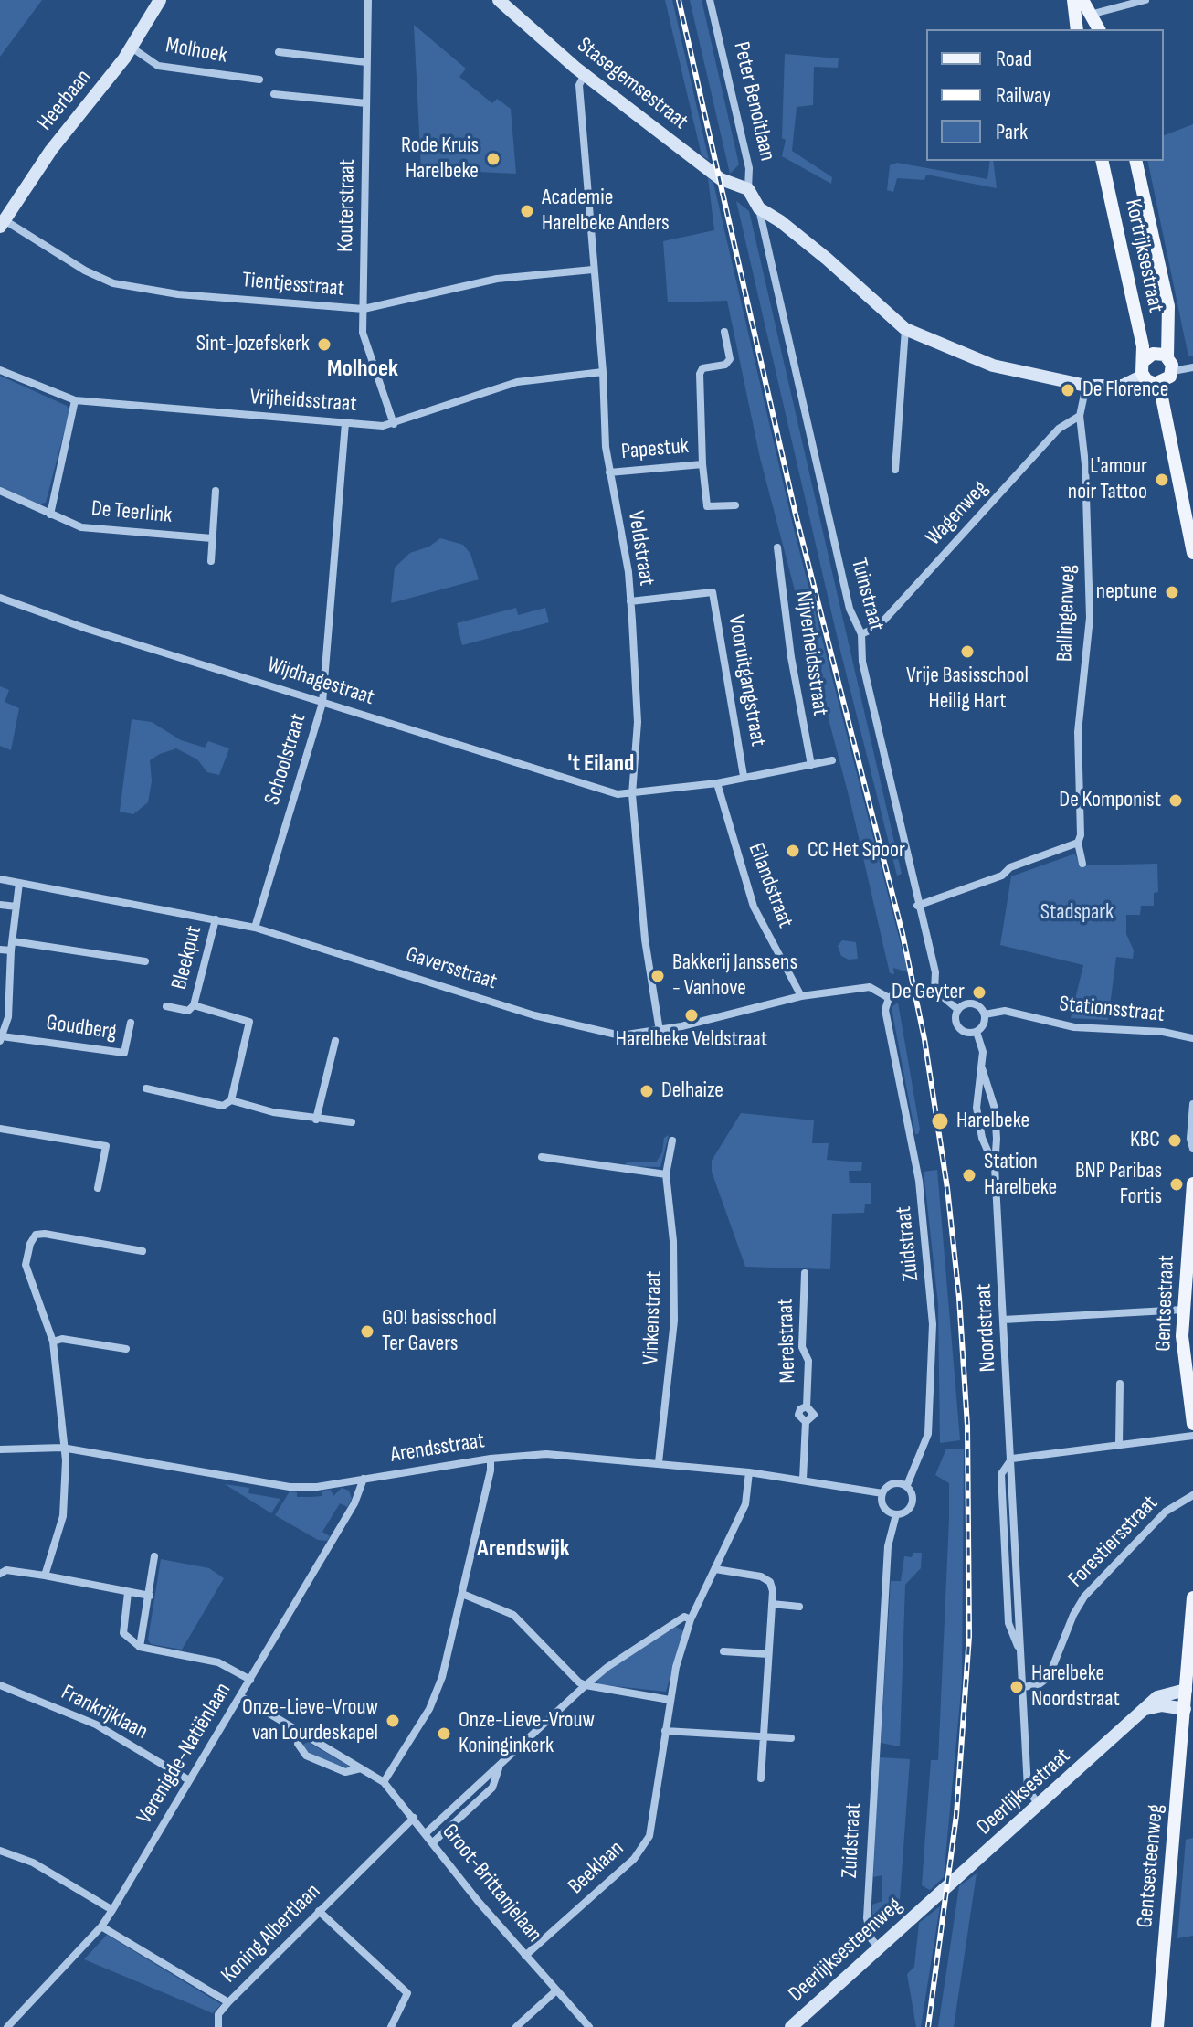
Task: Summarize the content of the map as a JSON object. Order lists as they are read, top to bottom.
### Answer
{
  "streets": {
    "main road": ["Kortrijksestraat", "Gentsestraat", "Gentsesteenweg"],
    "street": [
      "Molhoek",
      "Stasegemsestraat",
      "Heerbaan",
      "Peter Benoitlaan",
      "Kouterstraat",
      "Tientjesstraat",
      "Vrijheidsstraat",
      "Papestuk",
      "De Teerlink",
      "Wagenweg",
      "Veldstraat",
      "Tuinstraat",
      "Ballingenweg",
      "Nijverheidsstraat",
      "Vooruitgangstraat",
      "Wijdhagestraat",
      "Schoolstraat",
      "Eilandstraat",
      "Bleekput",
      "Gaversstraat",
      "Stationsstraat",
      "Goudberg",
      "Zuidstraat",
      "Vinkenstraat",
      "Noordstraat",
      "Merelstraat",
      "Arendsstraat",
      "Forestiersstraat",
      "Frankrijklaan",
      "Verenigde-Natiënlaan",
      "Deerlijksestraat",
      "Beeklaan",
      "Groot-Brittanjelaan",
      "Koning Albertlaan",
      "Deerlijksesteenweg"
    ]
  },
  "crossings": [
    ["Molhoek", "Heerbaan"],
    ["Stasegemsestraat", "Peter Benoitlaan"],
    ["Stasegemsestraat", "Veldstraat"],
    ["Heerbaan", "Tientjesstraat"],
    ["Peter Benoitlaan", "Tuinstraat"],
    ["Kouterstraat", "Tientjesstraat"],
    ["Kouterstraat", "Vrijheidsstraat"],
    ["Tientjesstraat", "Veldstraat"],
    ["Vrijheidsstraat", "Veldstraat"],
    ["Vrijheidsstraat", "Schoolstraat"],
    ["Papestuk", "Veldstraat"],
    ["Wagenweg", "Tuinstraat"],
    ["Wagenweg", "Ballingenweg"],
    ["Veldstraat", "Vooruitgangstraat"],
    ["Veldstraat", "Wijdhagestraat"],
    ["Veldstraat", "Gaversstraat"],
    ["Wijdhagestraat", "Schoolstraat"],
    ["Schoolstraat", "Gaversstraat"],
    ["Eilandstraat", "Gaversstraat"],
    ["Bleekput", "Gaversstraat"],
    ["Gaversstraat", "Goudberg"],
    ["Gaversstraat", "Zuidstraat"],
    ["Zuidstraat", "Arendsstraat"],
    ["Zuidstraat", "Deerlijksesteenweg"],
    ["Vinkenstraat", "Arendsstraat"],
    ["Noordstraat", "Forestiersstraat"],
    ["Noordstraat", "Deerlijksestraat"],
    ["Merelstraat", "Arendsstraat"],
    ["Arendsstraat", "Verenigde-Natiënlaan"],
    ["Arendsstraat", "Beeklaan"],
    ["Frankrijklaan", "Verenigde-Natiënlaan"],
    ["Verenigde-Natiënlaan", "Groot-Brittanjelaan"],
    ["Verenigde-Natiënlaan", "Koning Albertlaan"],
    ["Deerlijksestraat", "Deerlijksesteenweg"],
    ["Beeklaan", "Groot-Brittanjelaan"],
    ["Groot-Brittanjelaan", "Koning Albertlaan"]
  ],
  "districts": ["Molhoek", "'t Eiland", "Arendswijk"],
  "parks": ["Stadspark"],
  "places": [
    "Rode Kruis Harelbeke",
    "Academie Harelbeke Anders",
    "Sint-Jozefskerk",
    "De Florence",
    "L'amour noir Tattoo",
    "neptune",
    "Vrije Basisschool Heilig Hart",
    "De Komponist",
    "CC Het Spoor",
    "Bakkerij Janssens - Vanhove",
    "De Geyter",
    "Harelbeke Veldstraat",
    "Delhaize",
    "Harelbeke",
    "KBC",
    "Station Harelbeke",
    "BNP Paribas Fortis",
    "GO! basisschool Ter Gavers",
    "Harelbeke Noordstraat",
    "Onze-Lieve-Vrouw van Lourdeskapel",
    "Onze-Lieve-Vrouw Koninginkerk"
  ],
  "legend": ["Road", "Railway", "Park"]
}
